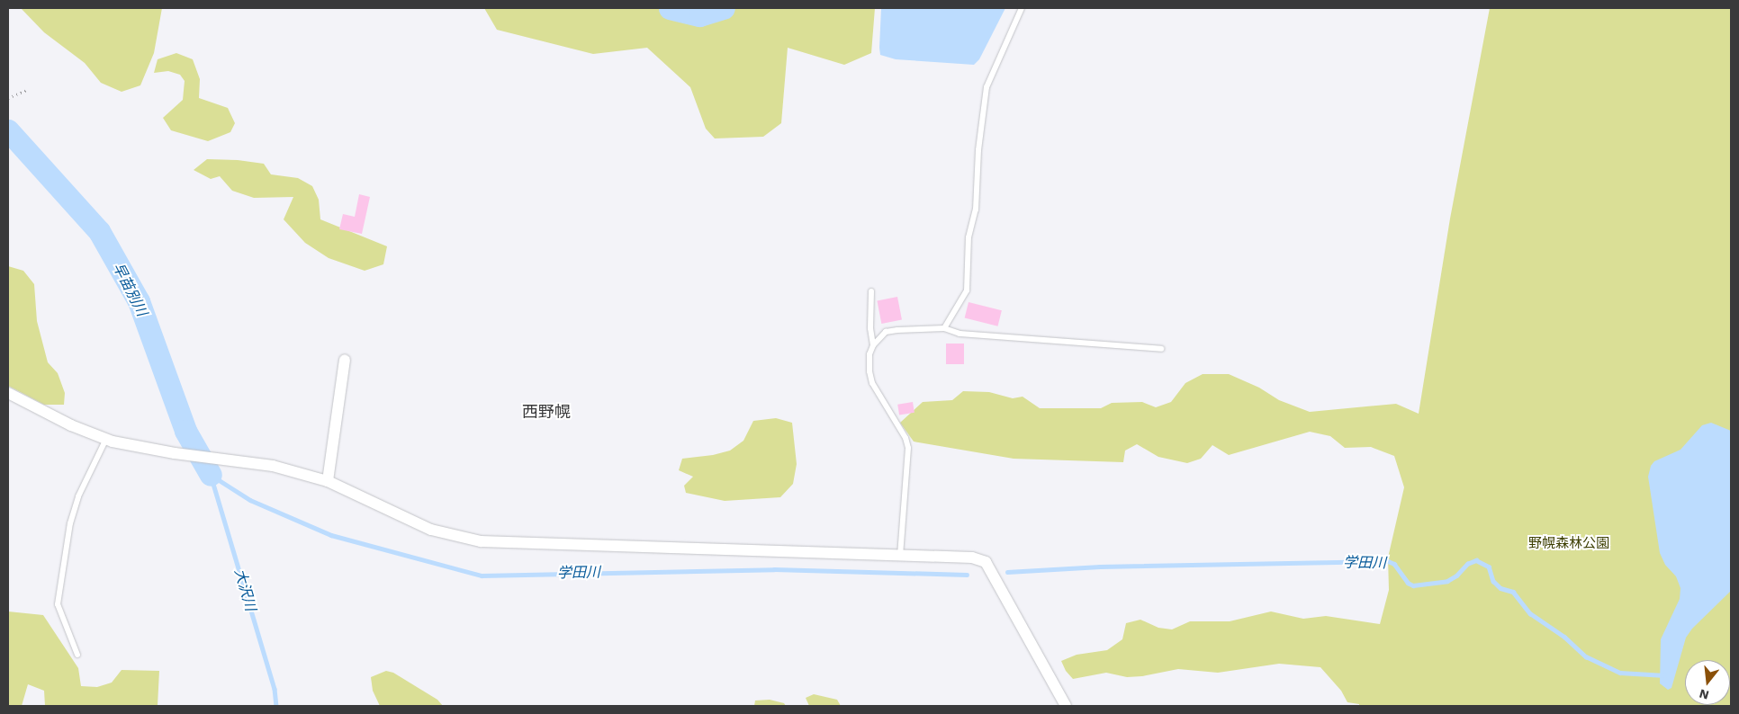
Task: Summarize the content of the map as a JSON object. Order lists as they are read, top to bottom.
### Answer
{
  "districts": ["西野幌"],
  "water": ["早苗別川", "学田川", "大沢川"],
  "parks": ["野幌森林公園"],
  "north": "bottom"
}
